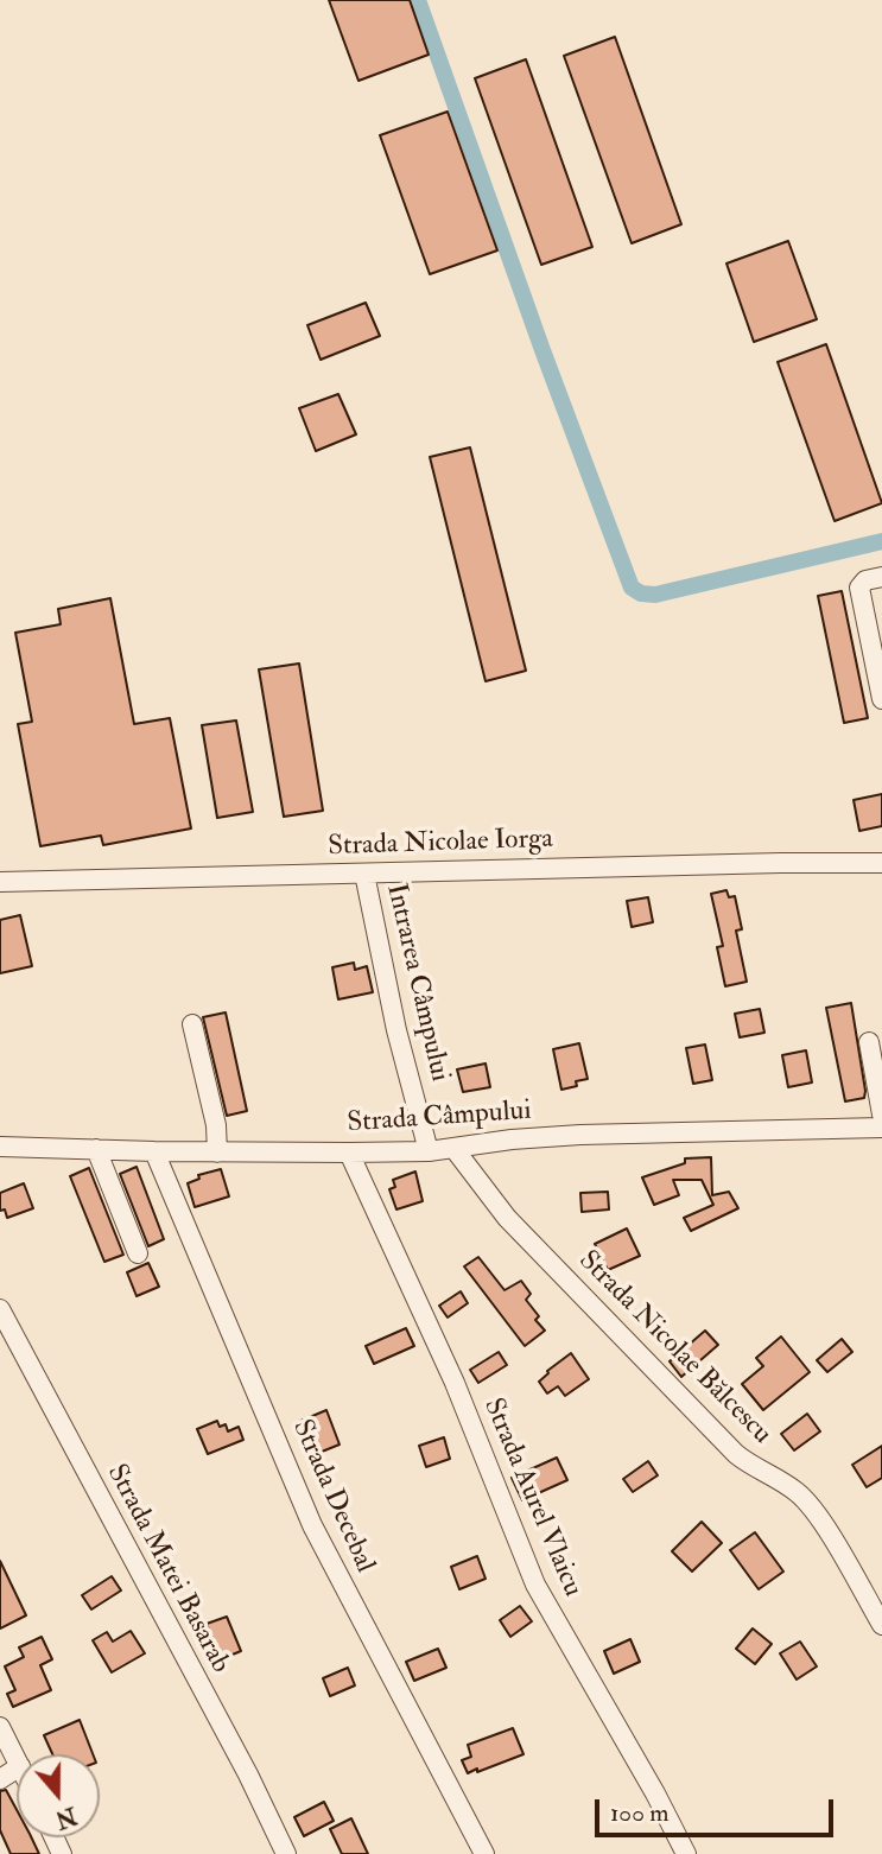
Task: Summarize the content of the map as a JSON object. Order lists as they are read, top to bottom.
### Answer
{
  "streets": {
    "street": [
      "Strada Nicolae Iorga",
      "Intrarea Câmpului",
      "Strada Câmpului",
      "Strada Nicolae Bălcescu",
      "Strada Decebal",
      "Strada Aurel Vlaicu",
      "Strada Matei Basarab"
    ]
  },
  "crossings": [
    ["Strada Nicolae Iorga", "Intrarea Câmpului"],
    ["Intrarea Câmpului", "Strada Câmpului"],
    ["Strada Câmpului", "Strada Nicolae Bălcescu"],
    ["Strada Câmpului", "Strada Decebal"],
    ["Strada Câmpului", "Strada Aurel Vlaicu"]
  ],
  "scale_bar": "100 m",
  "north": "bottom"
}
